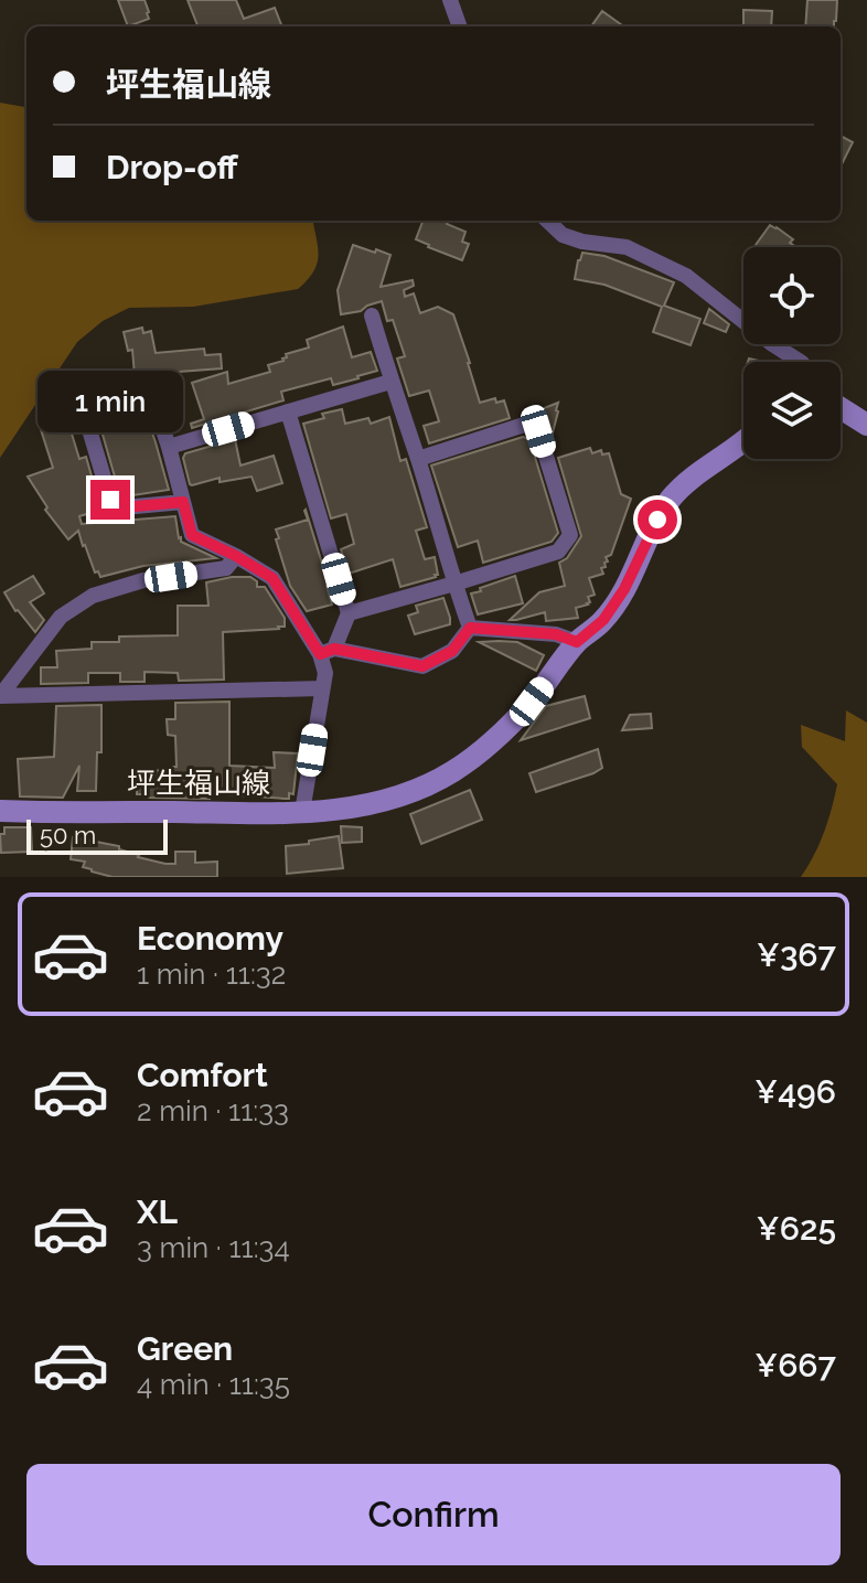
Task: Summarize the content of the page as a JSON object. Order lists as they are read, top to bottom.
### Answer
{
  "streets": {
    "main road": ["坪生福山線"]
  },
  "scale_bar": "50 m",
  "page": {
    "banner": ["坪生福山線", "Drop-off"],
    "bubble": "1 min",
    "scale": "50 m",
    "list": [
      {
        "name": "Economy",
        "note": "1 min · 11:32",
        "value": "¥367"
      },
      {
        "name": "Comfort",
        "note": "2 min · 11:33",
        "value": "¥496"
      },
      {
        "name": "XL",
        "note": "3 min · 11:34",
        "value": "¥625"
      },
      {
        "name": "Green",
        "note": "4 min · 11:35",
        "value": "¥667"
      }
    ],
    "buttons": "Confirm"
  }
}
